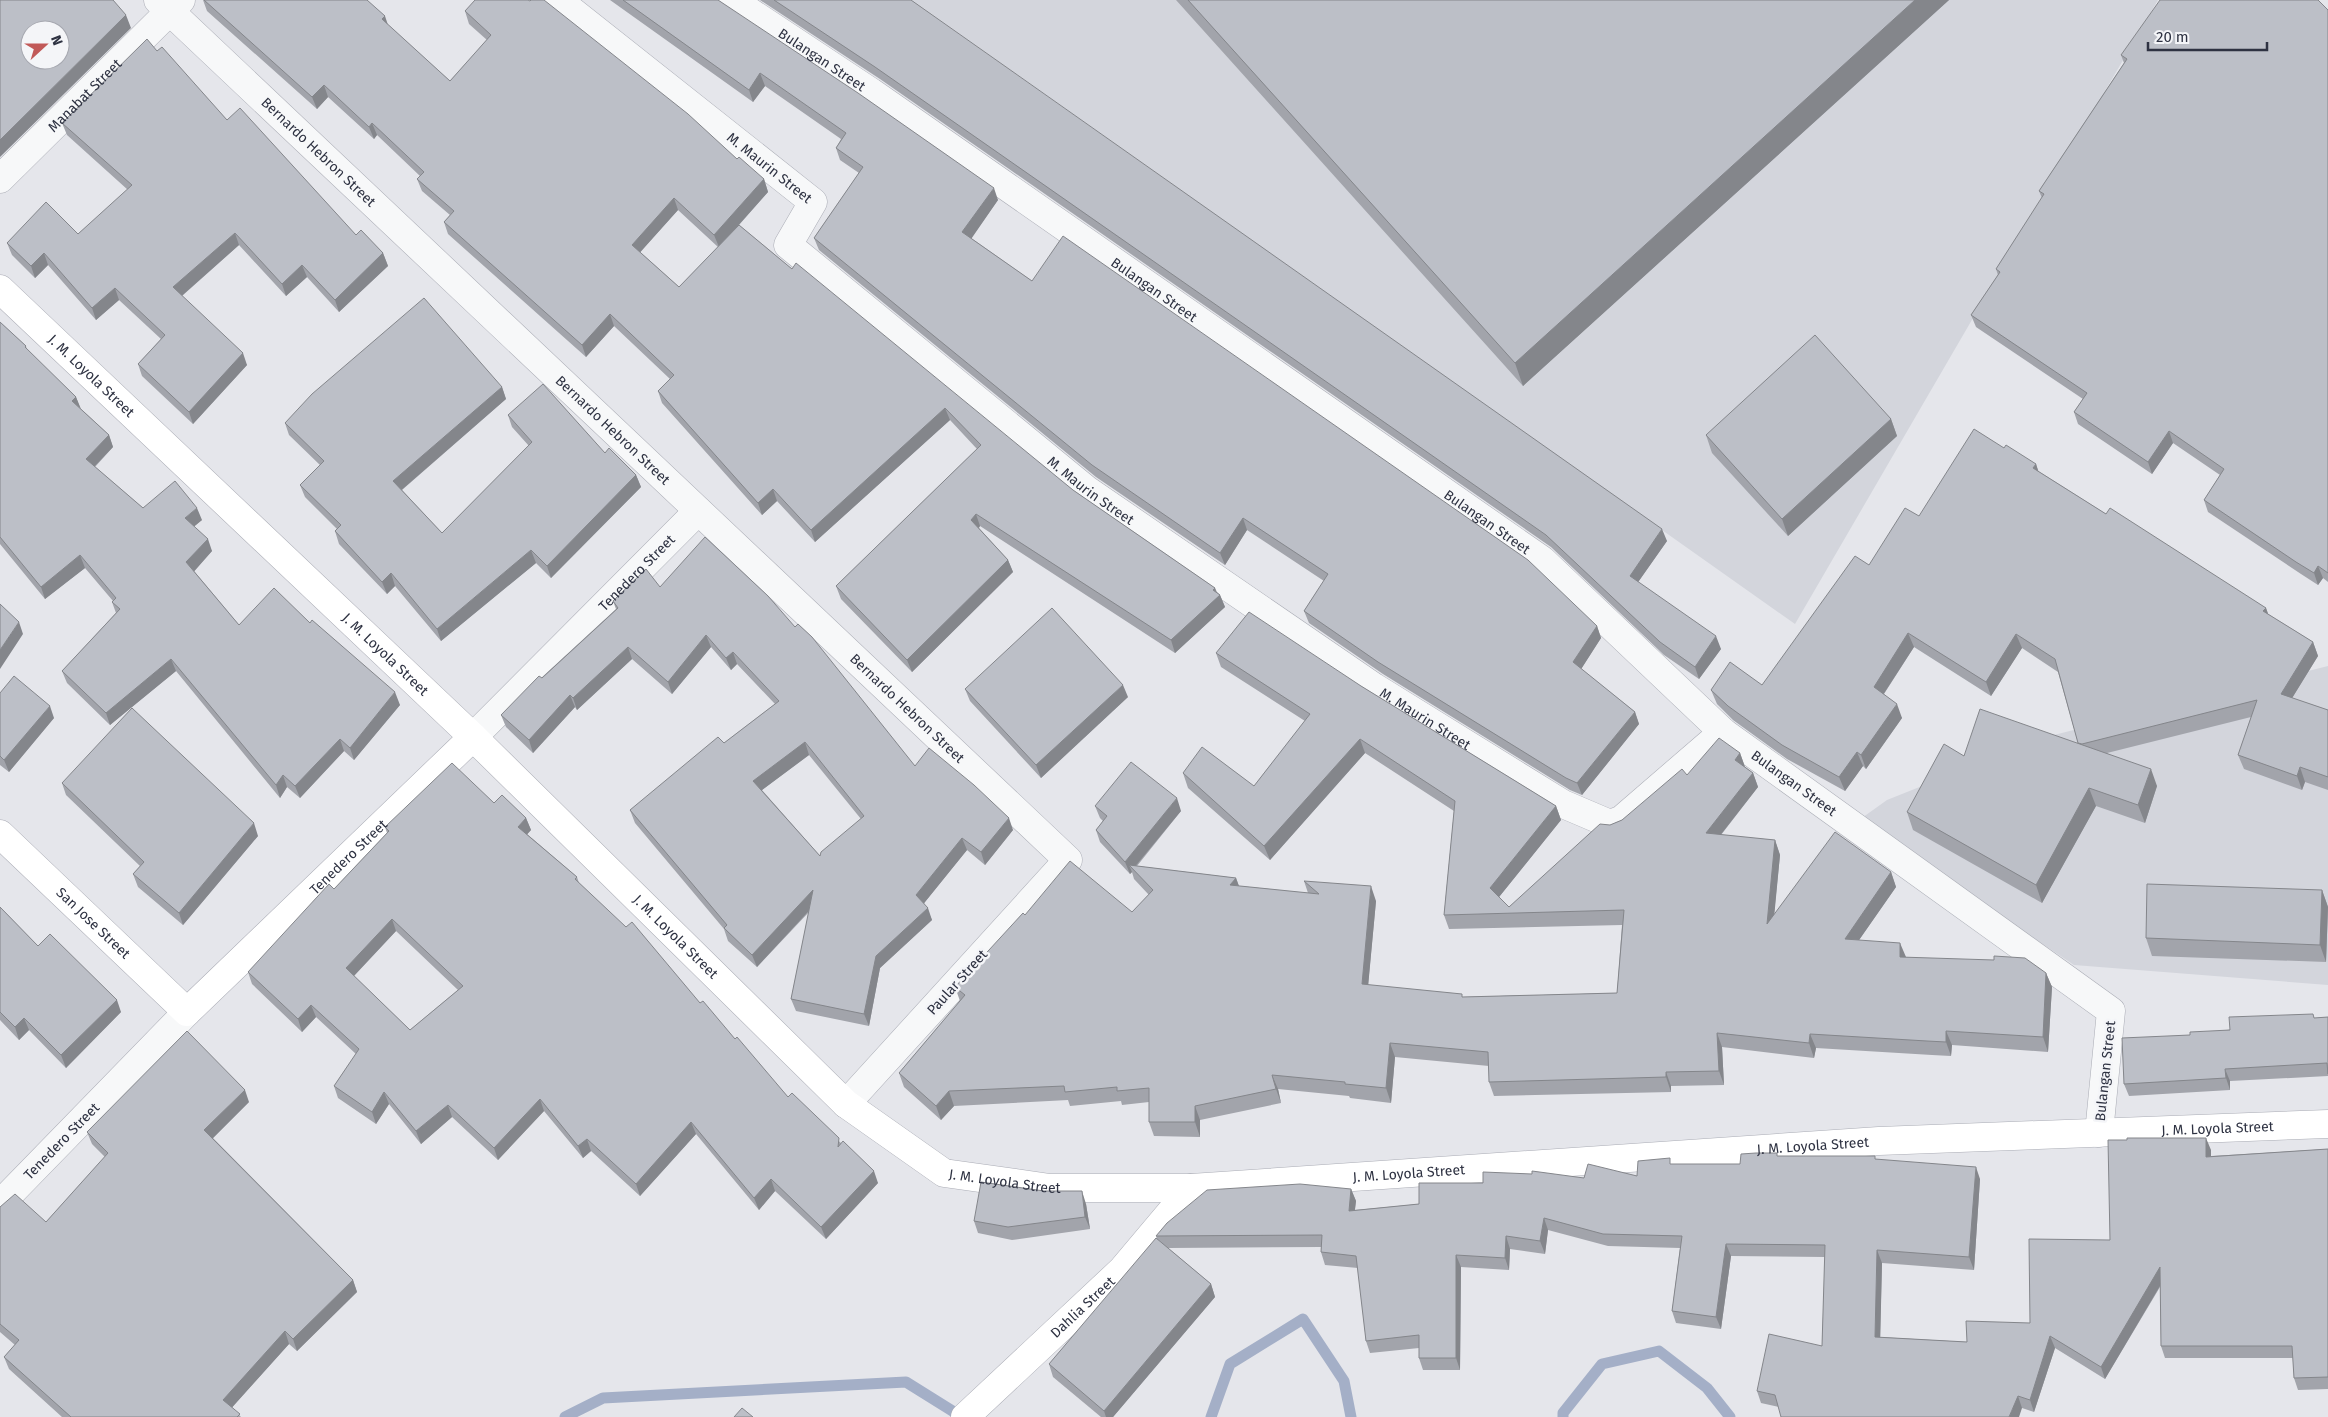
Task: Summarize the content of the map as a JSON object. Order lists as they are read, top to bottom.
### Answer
{
  "streets": {
    "main road": [
      "J. M. Loyola Street",
      "Tenedero Street",
      "San Jose Street",
      "Dahlia Street"
    ],
    "street": [
      "Bulangan Street",
      "Manabat Street",
      "Bernardo Hebron Street",
      "M. Maurin Street",
      "Paular Street"
    ]
  },
  "crossings": [
    ["Bulangan Street", "M. Maurin Street"],
    ["Bulangan Street", "J. M. Loyola Street"],
    ["Manabat Street", "Bernardo Hebron Street"],
    ["Bernardo Hebron Street", "Tenedero Street"],
    ["Bernardo Hebron Street", "Paular Street"],
    ["J. M. Loyola Street", "Tenedero Street"],
    ["J. M. Loyola Street", "Paular Street"],
    ["J. M. Loyola Street", "Dahlia Street"],
    ["Tenedero Street", "San Jose Street"]
  ],
  "scale_bar": "20 m",
  "north": "right"
}
